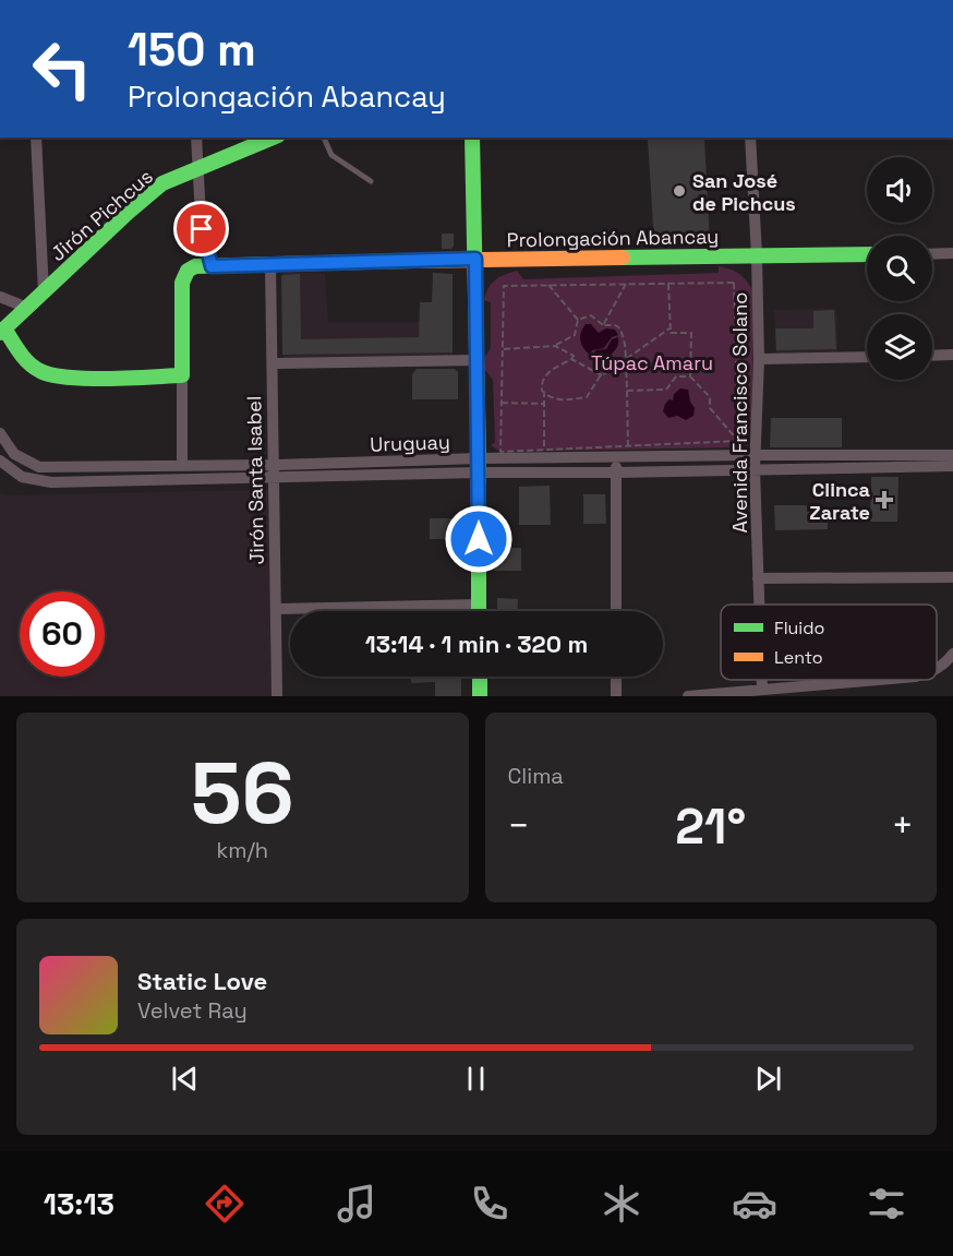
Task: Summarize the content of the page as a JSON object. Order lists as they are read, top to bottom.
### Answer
{
  "streets": {
    "street": [
      "Jirón Pichcus",
      "Prolongación Abancay",
      "Avenida Francisco Solano",
      "Uruguay",
      "Jirón Santa Isabel"
    ]
  },
  "crossings": [
    ["Prolongación Abancay", "Avenida Francisco Solano"],
    ["Prolongación Abancay", "Jirón Santa Isabel"],
    ["Avenida Francisco Solano", "Uruguay"],
    ["Uruguay", "Jirón Santa Isabel"]
  ],
  "parks": ["Túpac Amaru"],
  "places": {
    "other": ["San José de Pichcus"],
    "health": ["Clinca Zarate"]
  },
  "legend": ["Fluido", "Lento"],
  "page": {
    "turn": ["150 m", "Prolongación Abancay"],
    "limit": "60",
    "trip": "13:14 · 1 min · 320 m",
    "tile": [
      ["56", "km/h"],
      "Clima"
    ],
    "heat": ["−", "21°", "+"],
    "song": ["Static Love", "Velvet Ray"],
    "tabs": "13:13"
  }
}
